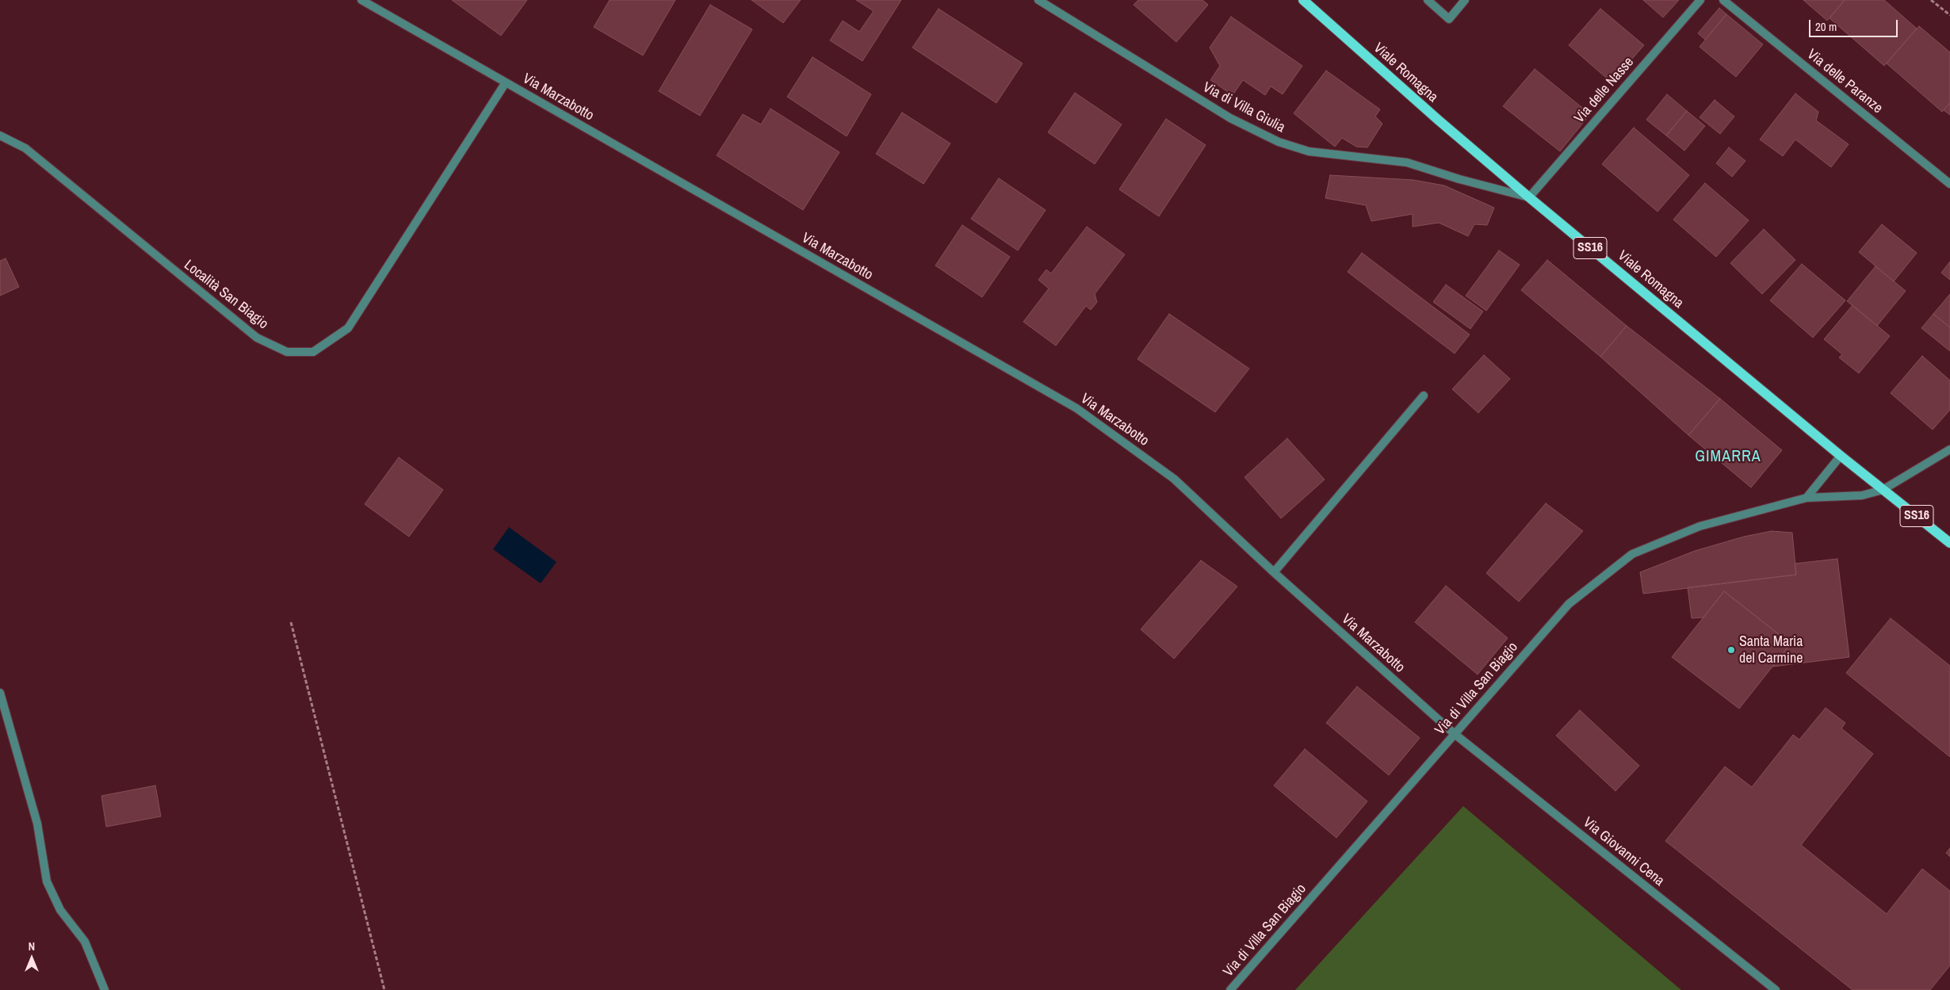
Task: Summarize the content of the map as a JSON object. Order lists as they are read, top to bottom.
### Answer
{
  "streets": {
    "main road": ["Viale Romagna", "SS16"],
    "street": [
      "Via delle Paranze",
      "Via delle Nasse",
      "Via Marzabotto",
      "Via di Villa Giulia",
      "Località San Biagio",
      "Via di Villa San Biagio",
      "Via Giovanni Cena"
    ]
  },
  "crossings": [
    ["Viale Romagna", "Via delle Nasse"],
    ["Viale Romagna", "Via di Villa Giulia"],
    ["Viale Romagna", "Via di Villa San Biagio"],
    ["Via delle Nasse", "Via di Villa Giulia"],
    ["Via Marzabotto", "Località San Biagio"],
    ["Via Marzabotto", "Via di Villa San Biagio"],
    ["Via Marzabotto", "Via Giovanni Cena"],
    ["Via di Villa San Biagio", "Via Giovanni Cena"]
  ],
  "districts": ["GIMARRA"],
  "places": ["Santa Maria del Carmine"],
  "scale_bar": "20 m",
  "north": "top"
}
